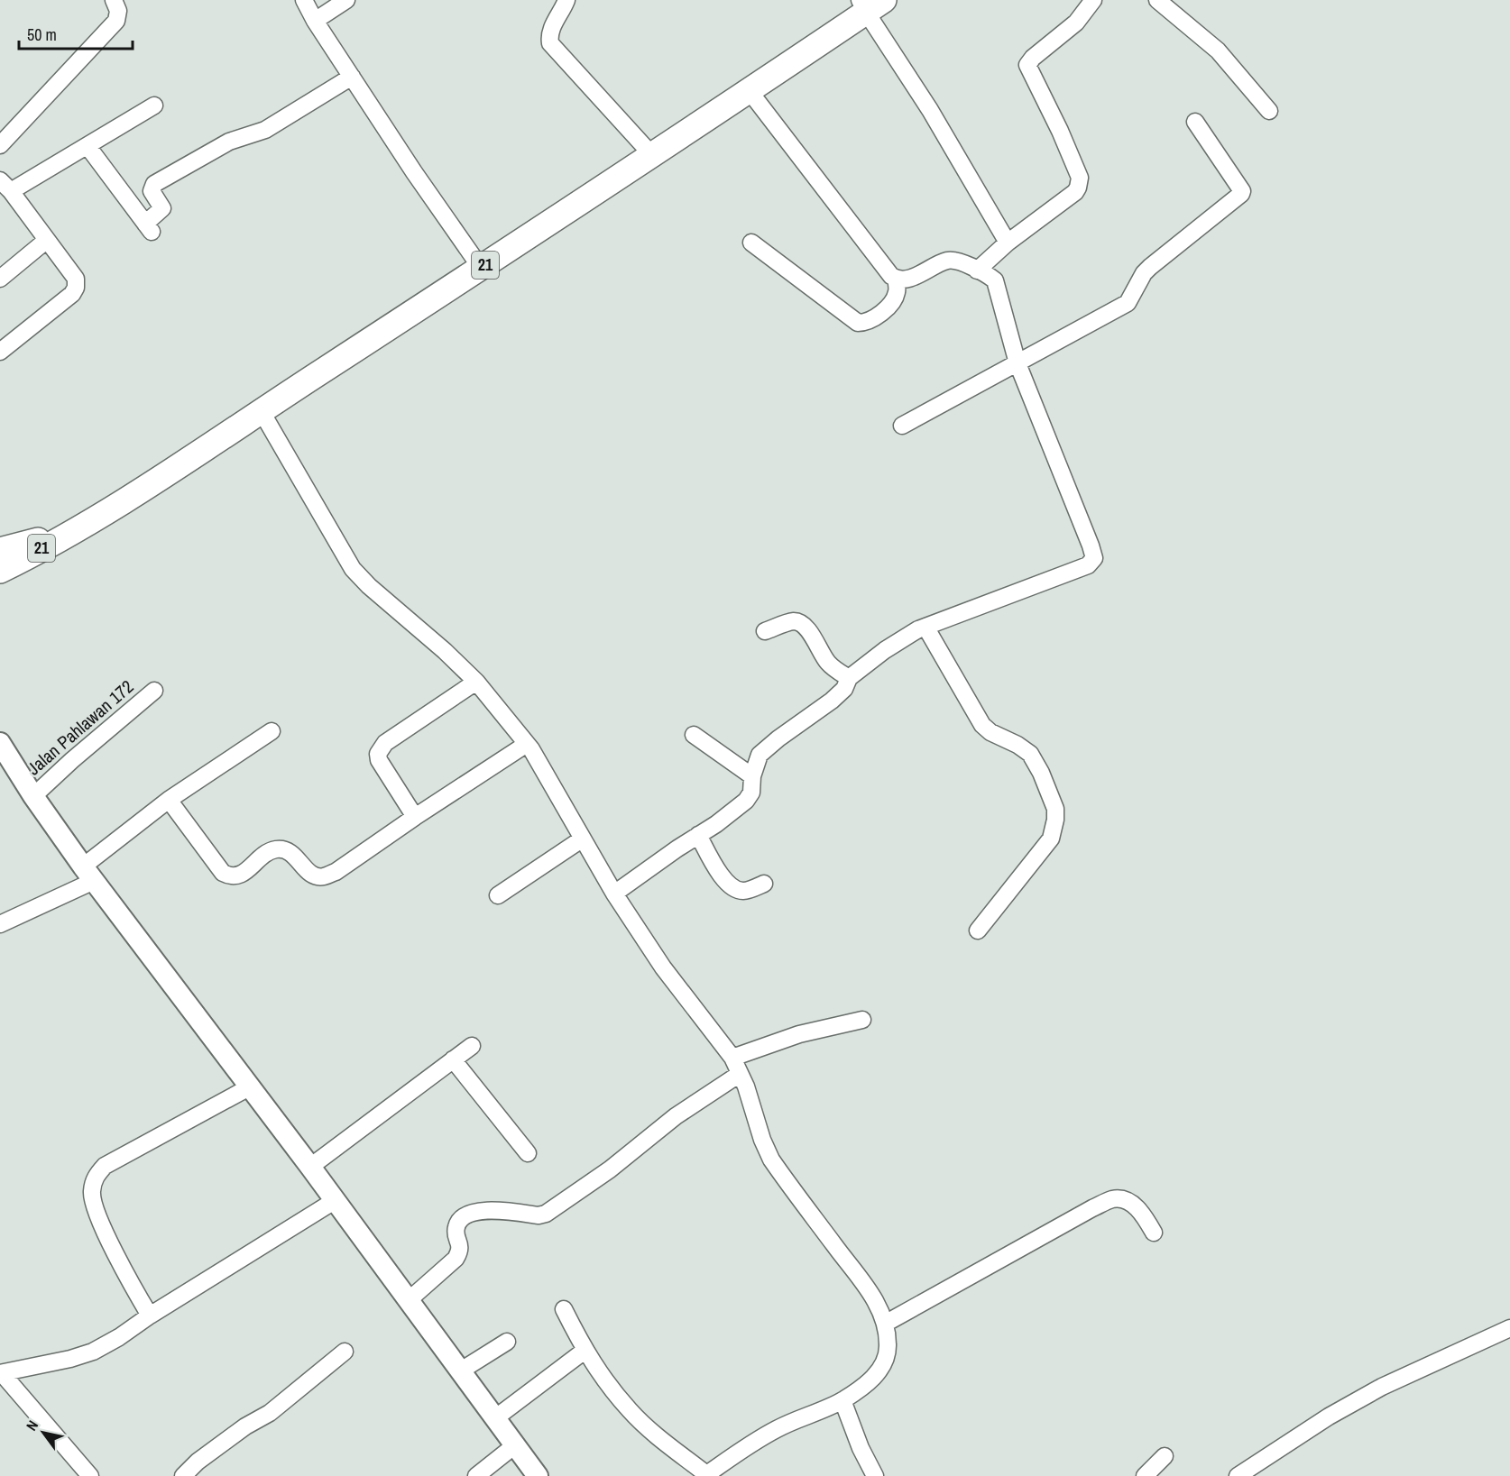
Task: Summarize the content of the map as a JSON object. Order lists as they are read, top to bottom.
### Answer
{
  "streets": {
    "highway": ["21"],
    "street": ["Jalan Pahlawan 172"]
  },
  "scale_bar": "50 m",
  "north": "top left"
}
